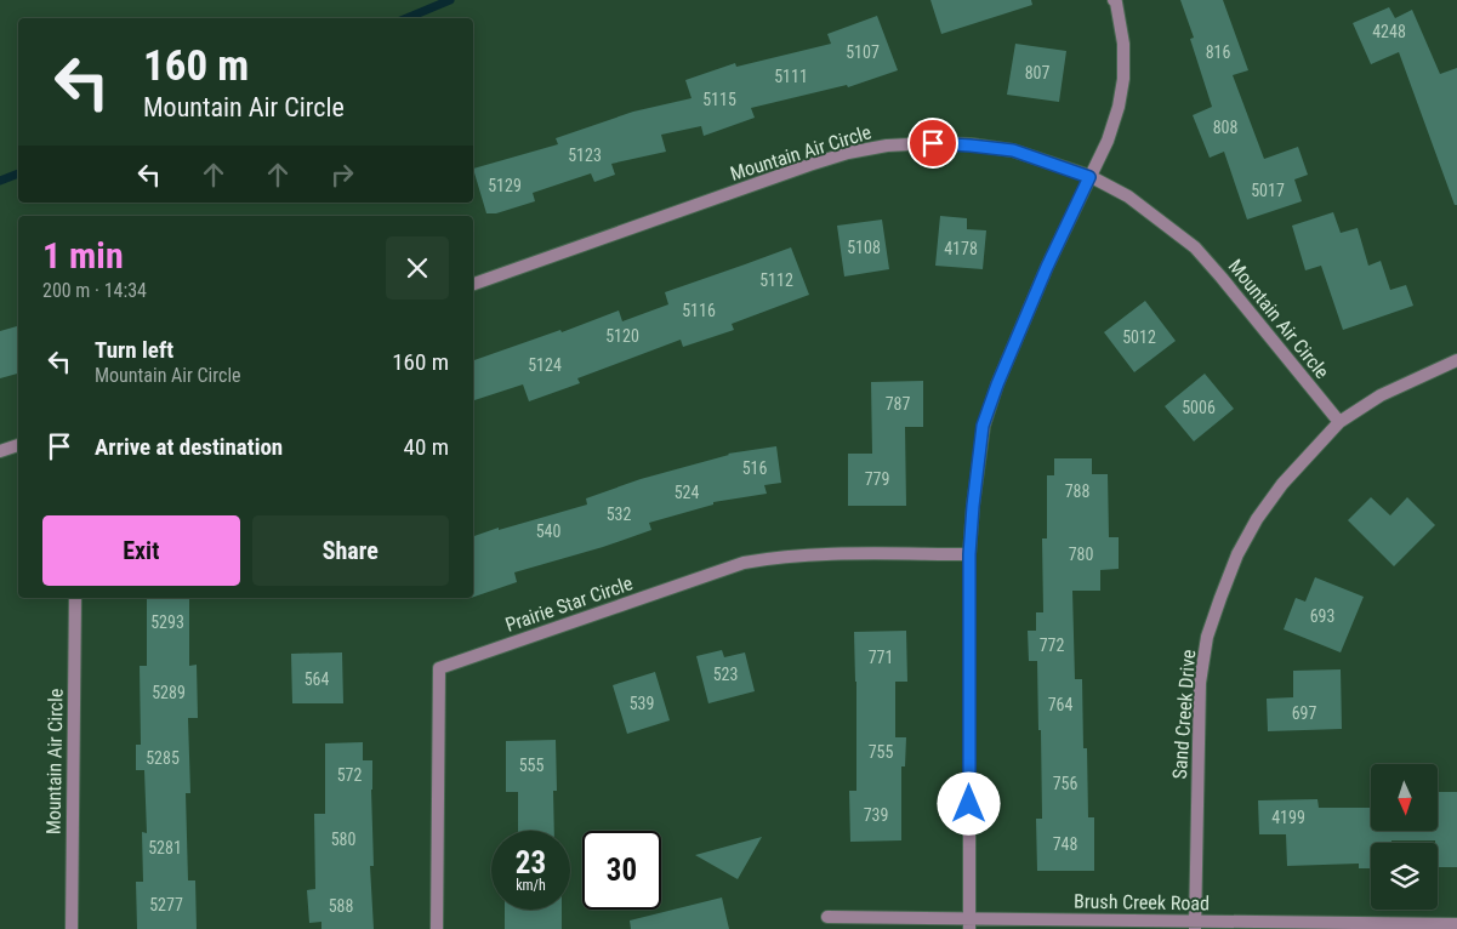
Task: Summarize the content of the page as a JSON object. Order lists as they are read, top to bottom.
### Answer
{
  "streets": {
    "street": [
      "Mountain Air Circle",
      "Prairie Star Circle",
      "Sand Creek Drive",
      "Brush Creek Road"
    ]
  },
  "crossings": [
    ["Mountain Air Circle", "Sand Creek Drive"],
    ["Sand Creek Drive", "Brush Creek Road"]
  ],
  "house_numbers": [
    "4248",
    "5107",
    "816",
    "807",
    "5111",
    "5115",
    "808",
    "5123",
    "5129",
    "5017",
    "5108",
    "4178",
    "5112",
    "5116",
    "5120",
    "5012",
    "5124",
    "787",
    "5006",
    "516",
    "779",
    "788",
    "524",
    "532",
    "540",
    "780",
    "693",
    "5293",
    "772",
    "771",
    "523",
    "564",
    "5289",
    "539",
    "764",
    "697",
    "755",
    "5285",
    "555",
    "572",
    "756",
    "739",
    "4199",
    "580",
    "748",
    "5281",
    "5277",
    "588"
  ],
  "north": "bottom",
  "page": {
    "turn": ["160 m", "Mountain Air Circle"],
    "heading": ["1 min", "200 m · 14:34"],
    "list": [
      {
        "name": "Turn left",
        "note": "Mountain Air Circle",
        "value": "160 m"
      },
      {
        "name": "Arrive at destination",
        "value": "40 m"
      }
    ],
    "buttons": ["Exit", "Share"],
    "speed": "23 km/h",
    "limit": "30"
  }
}
